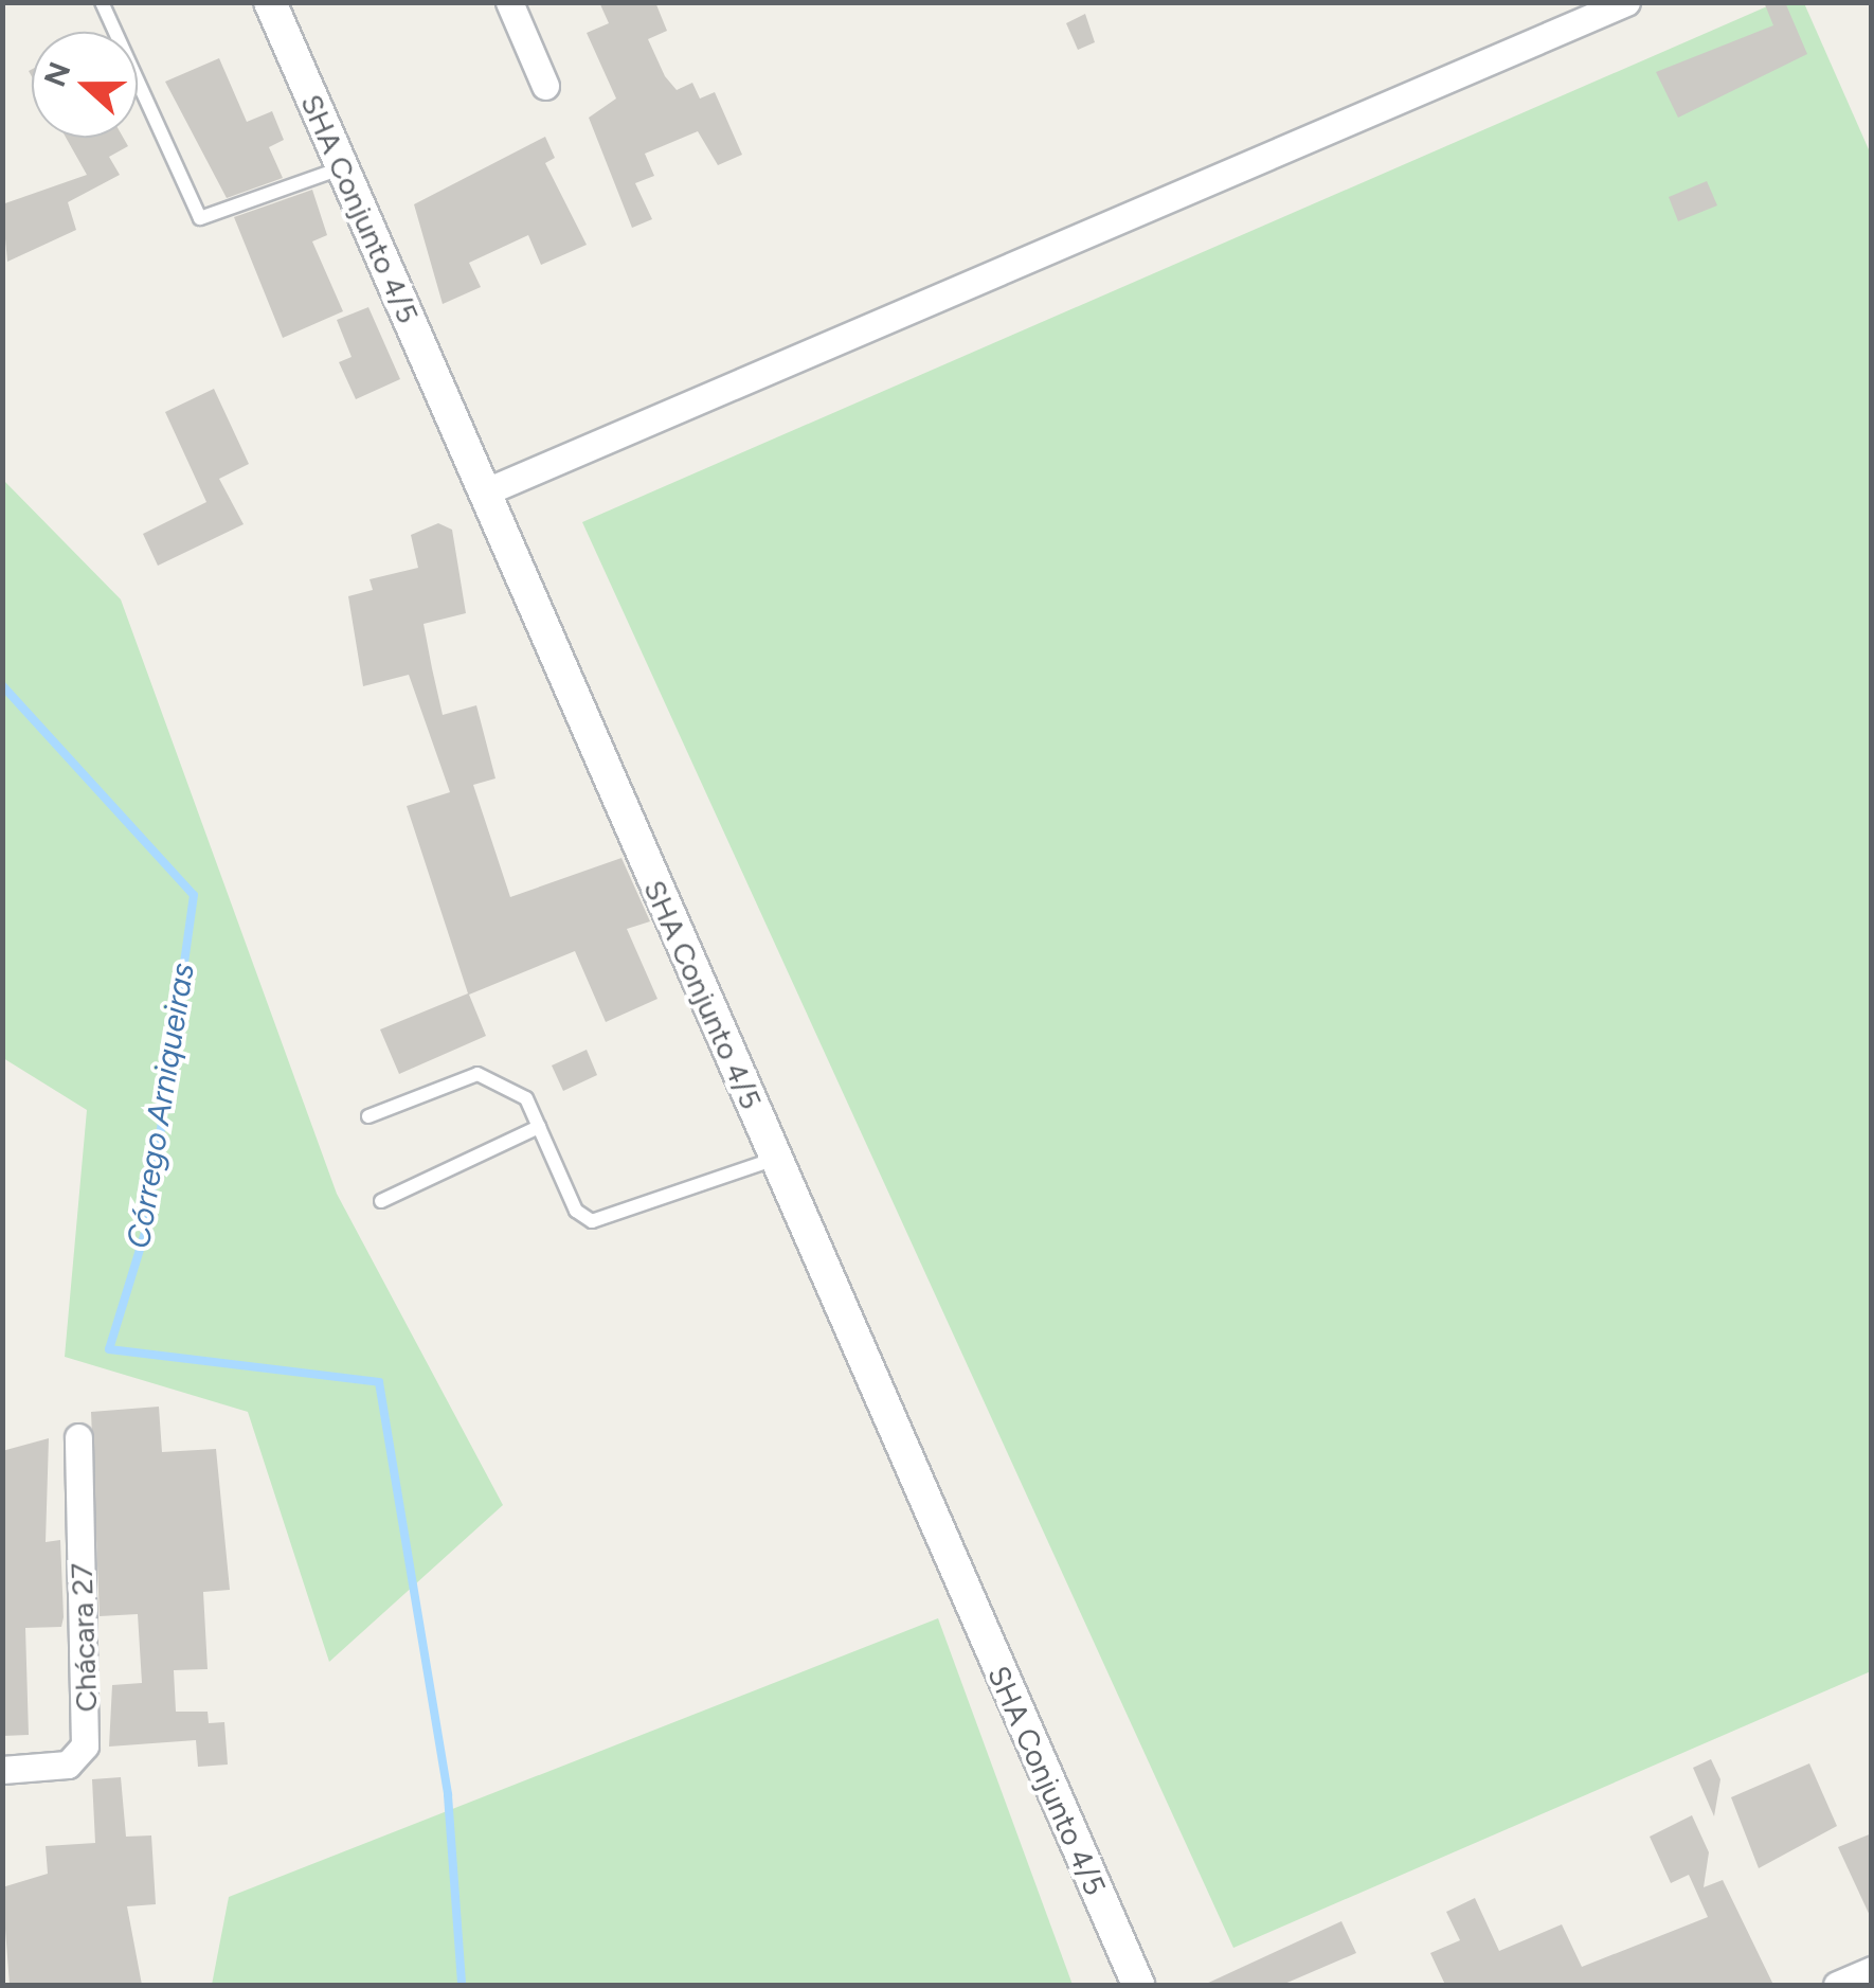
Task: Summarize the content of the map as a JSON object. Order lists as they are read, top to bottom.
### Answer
{
  "streets": {
    "street": ["SHA Conjunto 4/5", "Chácara 27"]
  },
  "water": ["Córrego Arniqueiras"],
  "north": "left"
}
